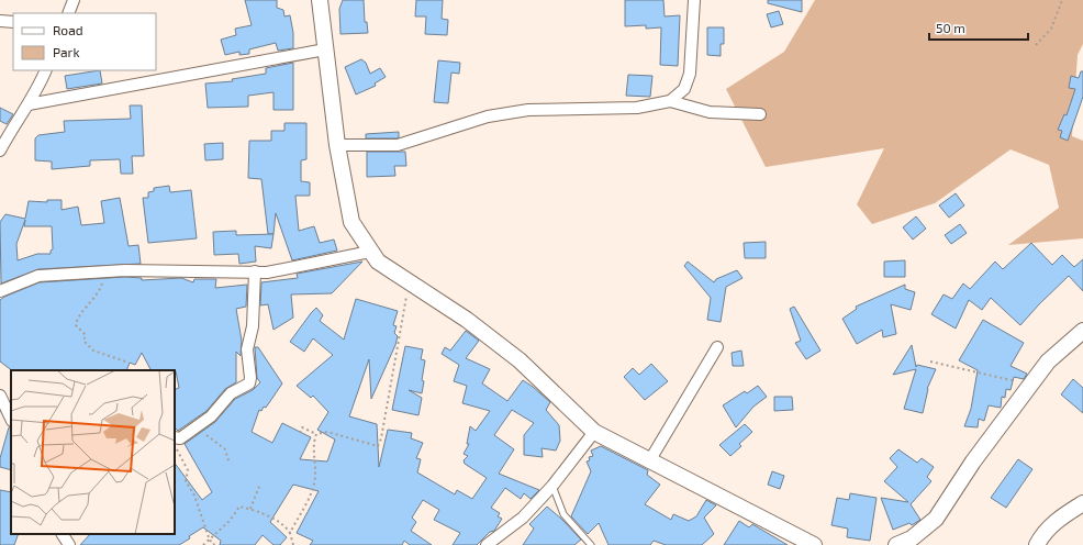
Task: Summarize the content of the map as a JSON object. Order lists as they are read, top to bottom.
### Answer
{
  "legend": ["Road", "Park"],
  "scale_bar": "50 m"
}
